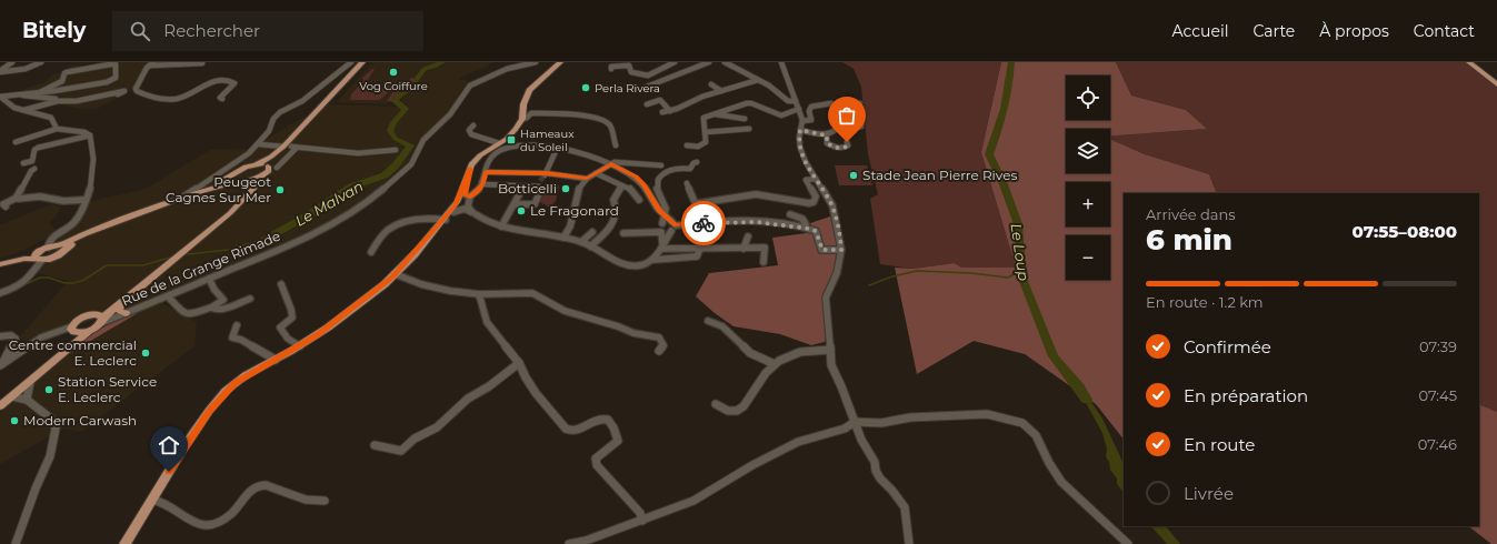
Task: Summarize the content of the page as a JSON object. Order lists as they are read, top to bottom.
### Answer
{
  "streets": {
    "street": ["Rue de la Grange Rimade"]
  },
  "water": ["Le Malvan", "Le Loup"],
  "places": {
    "other": [
      "Vog Coiffure",
      "Perla Rivera",
      "Stade Jean Pierre Rives",
      "Botticelli",
      "Peugeot Cagnes Sur Mer",
      "Le Fragonard",
      "Centre commercial E. Leclerc",
      "Station Service E. Leclerc",
      "Modern Carwash"
    ],
    "transit": ["Hameaux du Soleil"]
  },
  "page": {
    "header": "Bitely",
    "search": "Rechercher",
    "nav": [
      "Accueil",
      "Carte",
      "À propos",
      "Contact"
    ],
    "map_buttons": ["+", "−"],
    "heading": ["6 min", "Arrivée dans", "07:55–08:00"],
    "bar": "En route · 1.2 km",
    "list": [
      ["Confirmée", "07:39"],
      ["En préparation", "07:45"],
      ["En route", "07:46"],
      "Livrée"
    ]
  }
}
